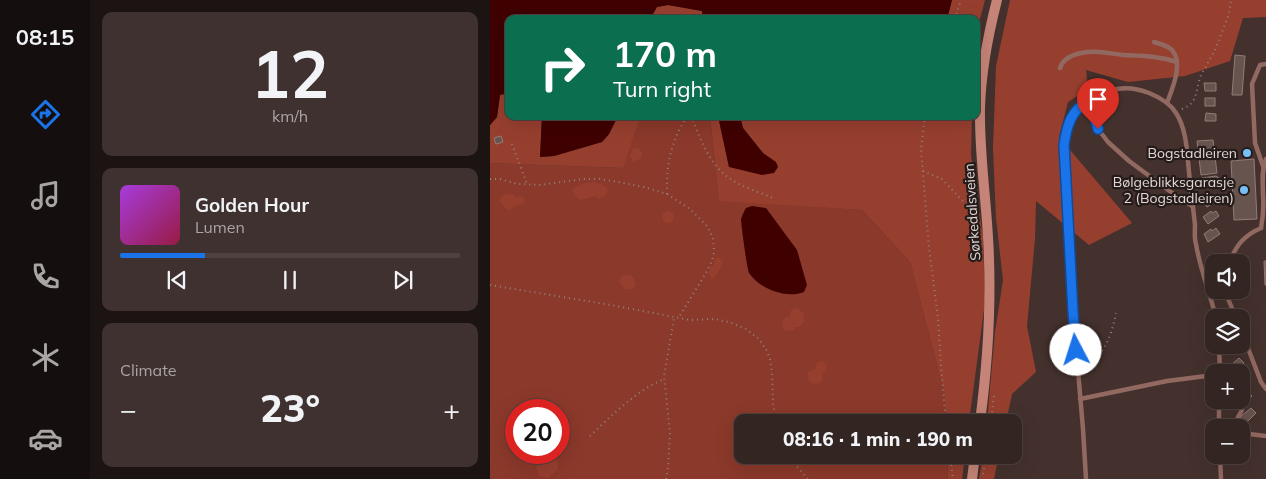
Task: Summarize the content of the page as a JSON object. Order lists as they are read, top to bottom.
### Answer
{
  "streets": {
    "street": ["Sørkedalsveien"]
  },
  "places": ["Bogstadleiren", "Bølgeblikksgarasje 2 (Bogstadleiren)"],
  "page": {
    "tabs": "08:15",
    "tile": [
      ["12", "km/h"],
      "Climate"
    ],
    "turn": ["170 m", "Turn right"],
    "song": ["Golden Hour", "Lumen"],
    "map_buttons": ["+", "−"],
    "heat": ["−", "23°", "+"],
    "limit": "20",
    "trip": "08:16 · 1 min · 190 m"
  }
}
